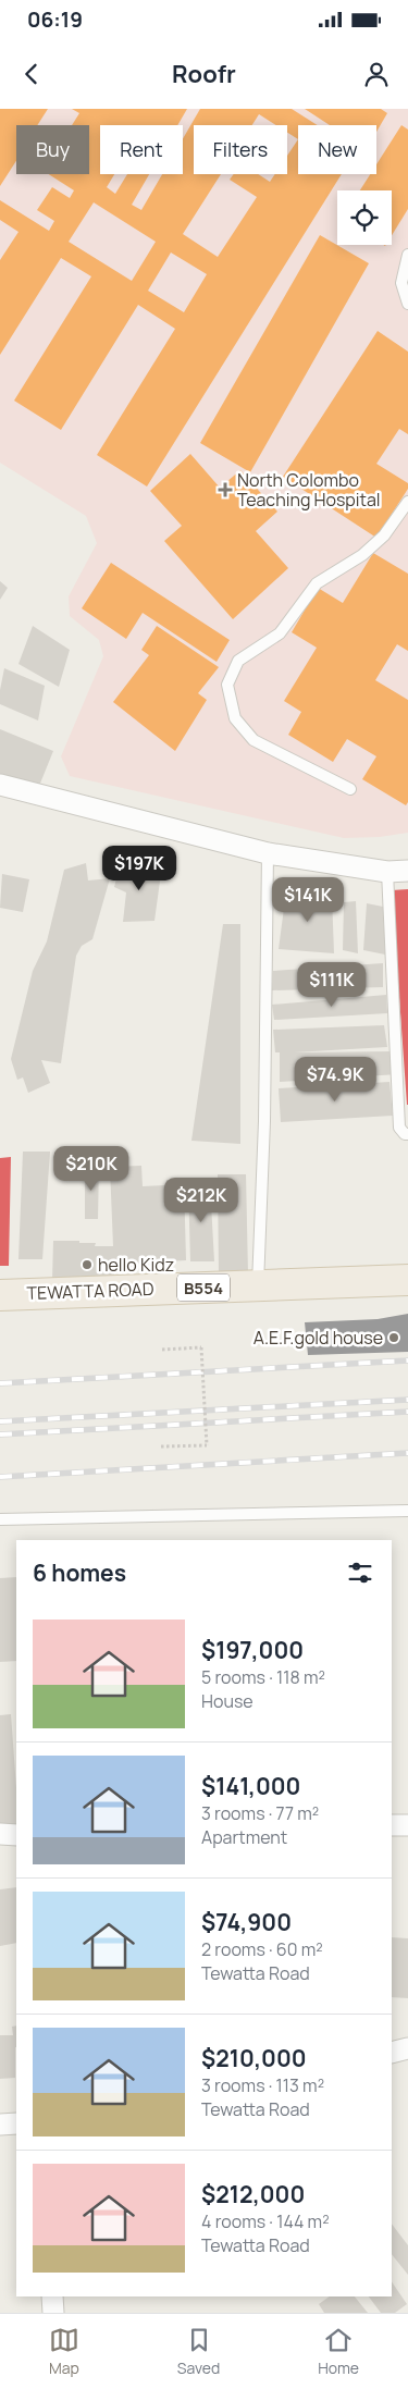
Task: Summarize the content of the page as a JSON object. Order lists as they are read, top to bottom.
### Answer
{
  "streets": {
    "main road": ["B554", "TEWATTA ROAD"]
  },
  "places": {
    "health": ["North Colombo Teaching Hospital"],
    "other": ["hello Kidz", "A.E.F.gold house"]
  },
  "page": {
    "status": "06:19",
    "header": "Roofr",
    "chip": [
      "Buy",
      "Rent",
      "Filters",
      "New"
    ],
    "price": [
      "$197K",
      "$141K",
      "$111K",
      "$74.9K",
      "$210K",
      "$212K"
    ],
    "heading": "6 homes",
    "list": [
      {
        "name": "$197,000",
        "note": "5 rooms · 118 m² · House"
      },
      {
        "name": "$141,000",
        "note": "3 rooms · 77 m² · Apartment"
      },
      {
        "name": "$74,900",
        "note": "2 rooms · 60 m² · Tewatta Road"
      },
      {
        "name": "$210,000",
        "note": "3 rooms · 113 m² · Tewatta Road"
      },
      {
        "name": "$212,000",
        "note": "4 rooms · 144 m² · Tewatta Road"
      }
    ],
    "tabs": ["Map", "Saved", "Home"]
  }
}
